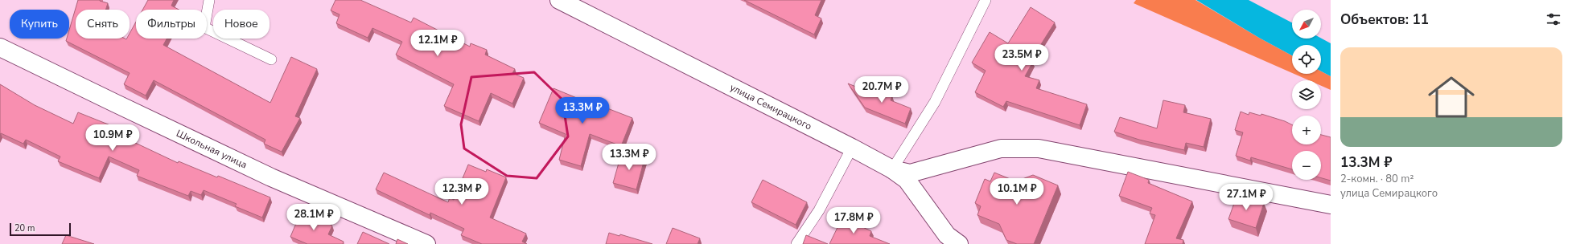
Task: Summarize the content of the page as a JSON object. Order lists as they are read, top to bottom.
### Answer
{
  "streets": {
    "street": ["улица Семирацкого", "Школьная улица"]
  },
  "scale_bar": "20 m",
  "north": "bottom left",
  "page": {
    "heading": "Объектов: 11",
    "map_buttons": ["+", "−"],
    "chip": [
      "Купить",
      "Снять",
      "Фильтры",
      "Новое"
    ],
    "price": [
      "12.1M ₽",
      "23.5M ₽",
      "20.7M ₽",
      "13.3M ₽",
      "10.9M ₽",
      "13.3M ₽",
      "12.3M ₽",
      "10.1M ₽",
      "27.1M ₽",
      "28.1M ₽",
      "17.8M ₽"
    ],
    "list": [
      {
        "name": "13.3M ₽",
        "note": "2-комн. · 80 m² · улица Семирацкого"
      }
    ],
    "scale": "20 m"
  }
}
